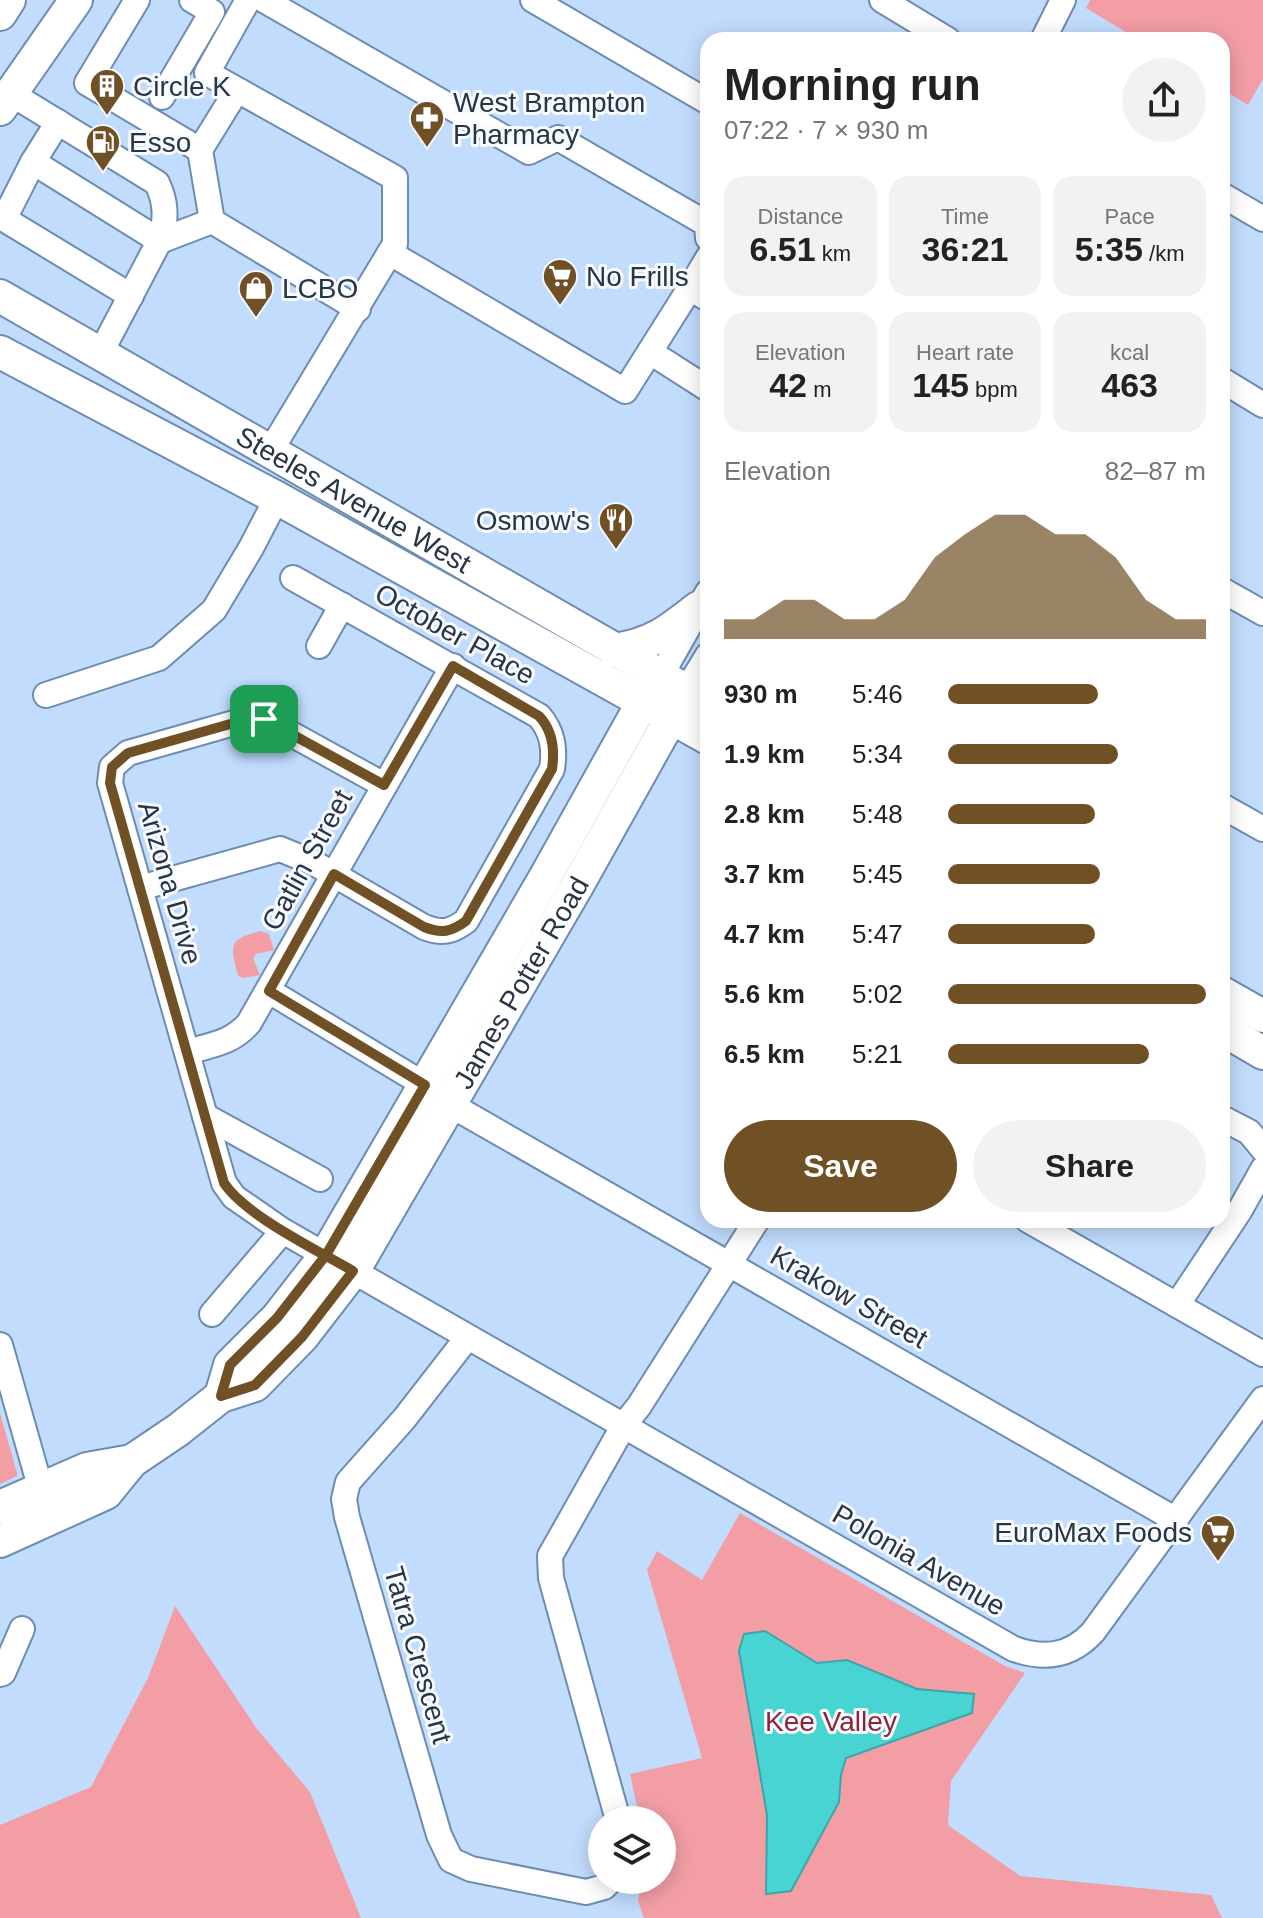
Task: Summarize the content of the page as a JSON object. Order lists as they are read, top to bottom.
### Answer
{
  "streets": {
    "main road": ["Steeles Avenue West", "James Potter Road"],
    "street": [
      "October Place",
      "Gatlin Street",
      "Arizona Drive",
      "Krakow Street",
      "Polonia Avenue",
      "Tatra Crescent"
    ]
  },
  "crossings": [
    ["Steeles Avenue West", "James Potter Road"],
    ["October Place", "Gatlin Street"],
    ["Gatlin Street", "Arizona Drive"],
    ["Gatlin Street", "Krakow Street"],
    ["Arizona Drive", "James Potter Road"],
    ["James Potter Road", "Krakow Street"],
    ["Krakow Street", "Polonia Avenue"],
    ["Polonia Avenue", "Tatra Crescent"]
  ],
  "parks": ["Kee Valley"],
  "places": {
    "building": ["Circle K"],
    "pharmacy": ["West Brampton Pharmacy"],
    "fuel station": ["Esso"],
    "supermarket": ["No Frills", "EuroMax Foods"],
    "shop": ["LCBO"],
    "restaurant": ["Osmow's"]
  },
  "page": {
    "heading": ["Morning run", "07:22 · 7 × 930 m"],
    "stats": [
      ["Distance", "6.51 km"],
      ["Time", "36:21"],
      ["Pace", "5:35 /km"],
      ["Elevation", "42 m"],
      ["Heart rate", "145 bpm"],
      ["kcal", "463"]
    ],
    "chart": ["Elevation", "82–87 m"],
    "list": [
      {
        "name": "930 m",
        "note": "5:46"
      },
      {
        "name": "1.9 km",
        "note": "5:34"
      },
      {
        "name": "2.8 km",
        "note": "5:48"
      },
      {
        "name": "3.7 km",
        "note": "5:45"
      },
      {
        "name": "4.7 km",
        "note": "5:47"
      },
      {
        "name": "5.6 km",
        "note": "5:02"
      },
      {
        "name": "6.5 km",
        "note": "5:21"
      }
    ],
    "buttons": ["Save", "Share"]
  }
}
